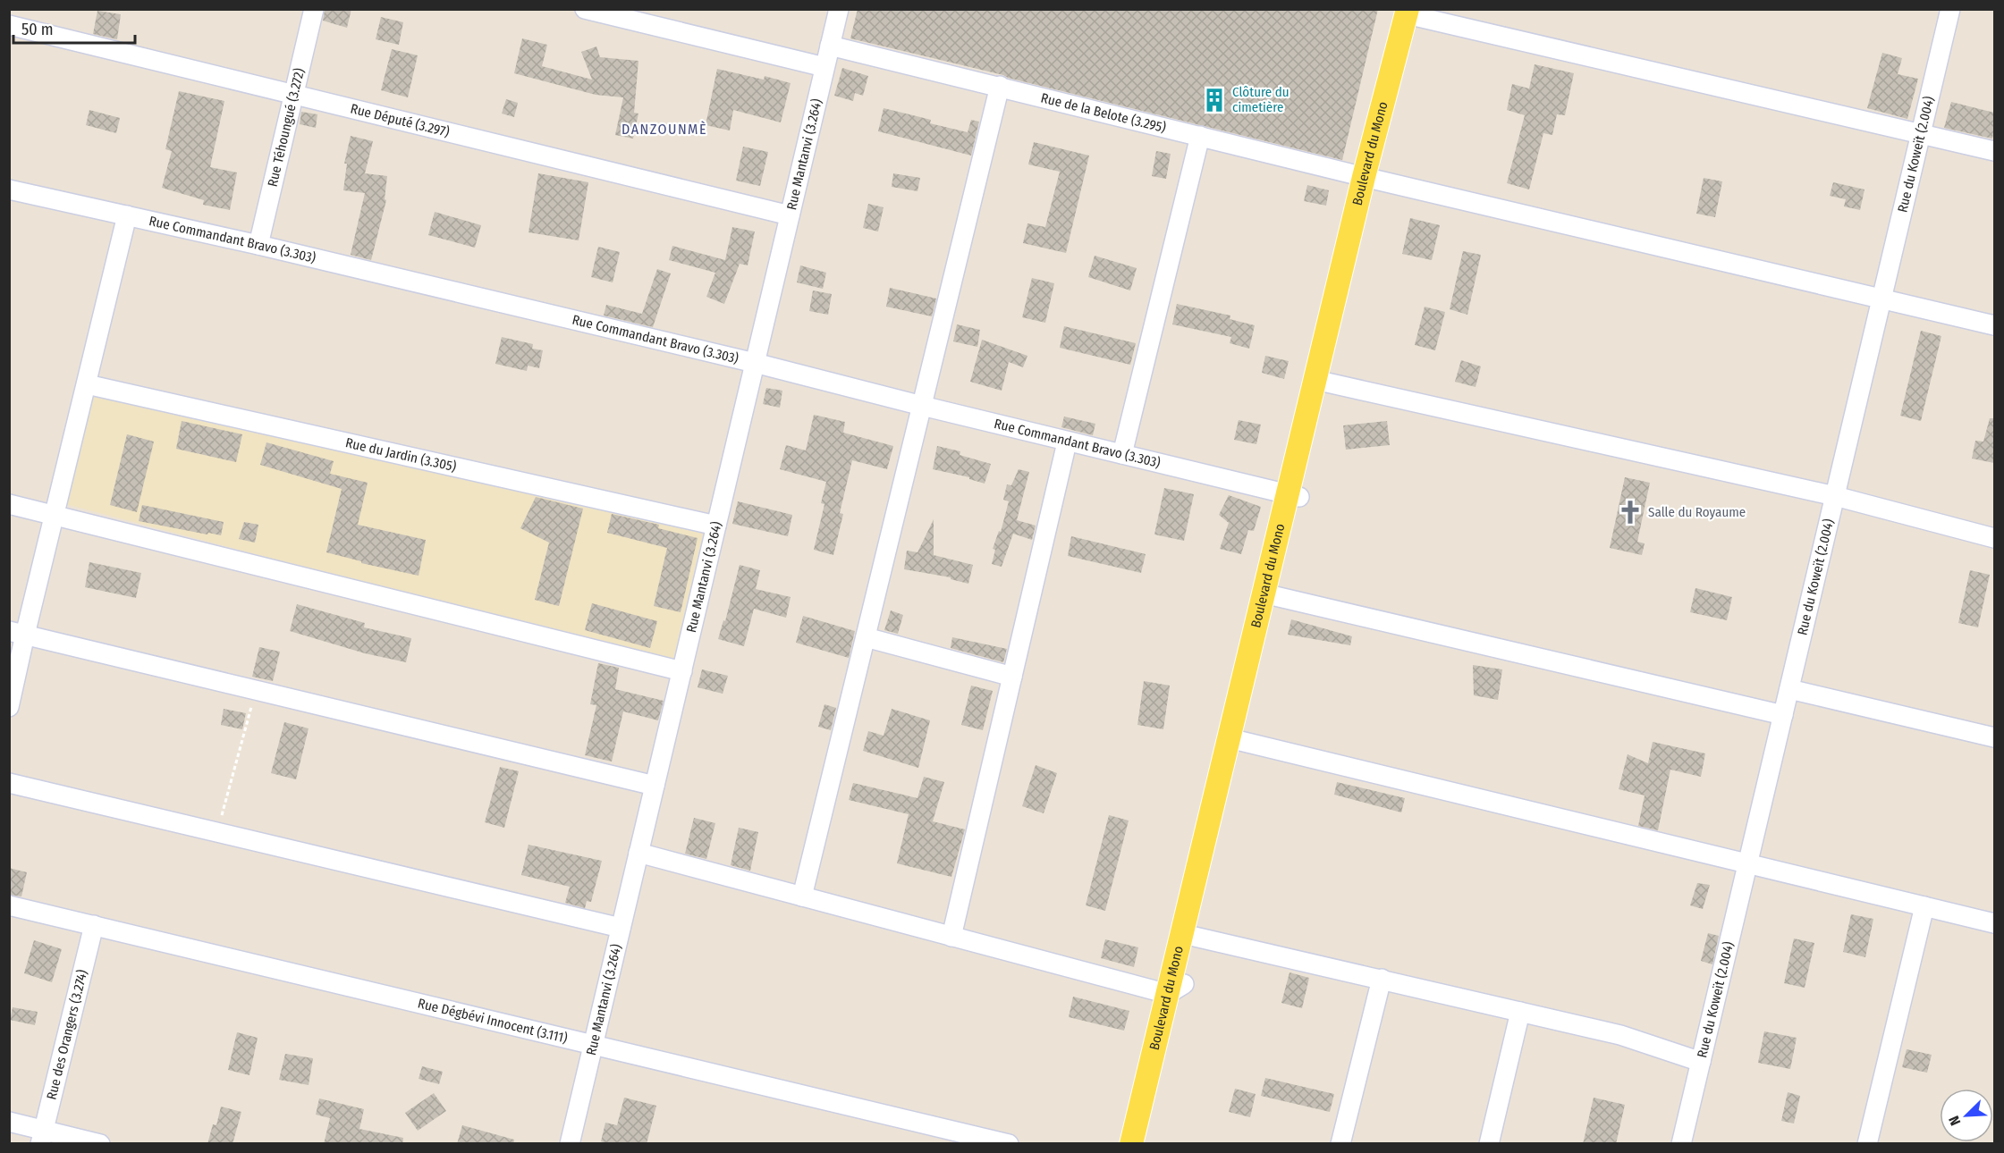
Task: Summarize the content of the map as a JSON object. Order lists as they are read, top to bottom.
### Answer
{
  "streets": {
    "main road": ["Boulevard du Mono"],
    "street": [
      "Rue de la Belote (3.295)",
      "Rue Député (3.297)",
      "Rue Téhoungué (3.272)",
      "Rue Mantanvi (3.264)",
      "Rue du Koweït (2.004)",
      "Rue Commandant Bravo (3.303)",
      "Rue du Jardin (3.305)",
      "Rue Dégbévi Innocent (3.111)",
      "Rue des Orangers (3.274)"
    ]
  },
  "crossings": [
    ["Rue de la Belote (3.295)", "Rue Mantanvi (3.264)"],
    ["Rue de la Belote (3.295)", "Boulevard du Mono"],
    ["Rue de la Belote (3.295)", "Rue du Koweït (2.004)"],
    ["Rue Député (3.297)", "Rue Téhoungué (3.272)"],
    ["Rue Député (3.297)", "Rue Mantanvi (3.264)"],
    ["Rue Téhoungué (3.272)", "Rue Commandant Bravo (3.303)"],
    ["Rue Mantanvi (3.264)", "Rue Commandant Bravo (3.303)"],
    ["Rue Mantanvi (3.264)", "Rue du Jardin (3.305)"],
    ["Rue Mantanvi (3.264)", "Rue Dégbévi Innocent (3.111)"],
    ["Boulevard du Mono", "Rue Commandant Bravo (3.303)"],
    ["Rue Dégbévi Innocent (3.111)", "Rue des Orangers (3.274)"]
  ],
  "districts": ["DANZOUNMÈ"],
  "places": {
    "building": ["Clôture du cimetière"],
    "church": ["Salle du Royaume"]
  },
  "scale_bar": "50 m",
  "north": "bottom left"
}
